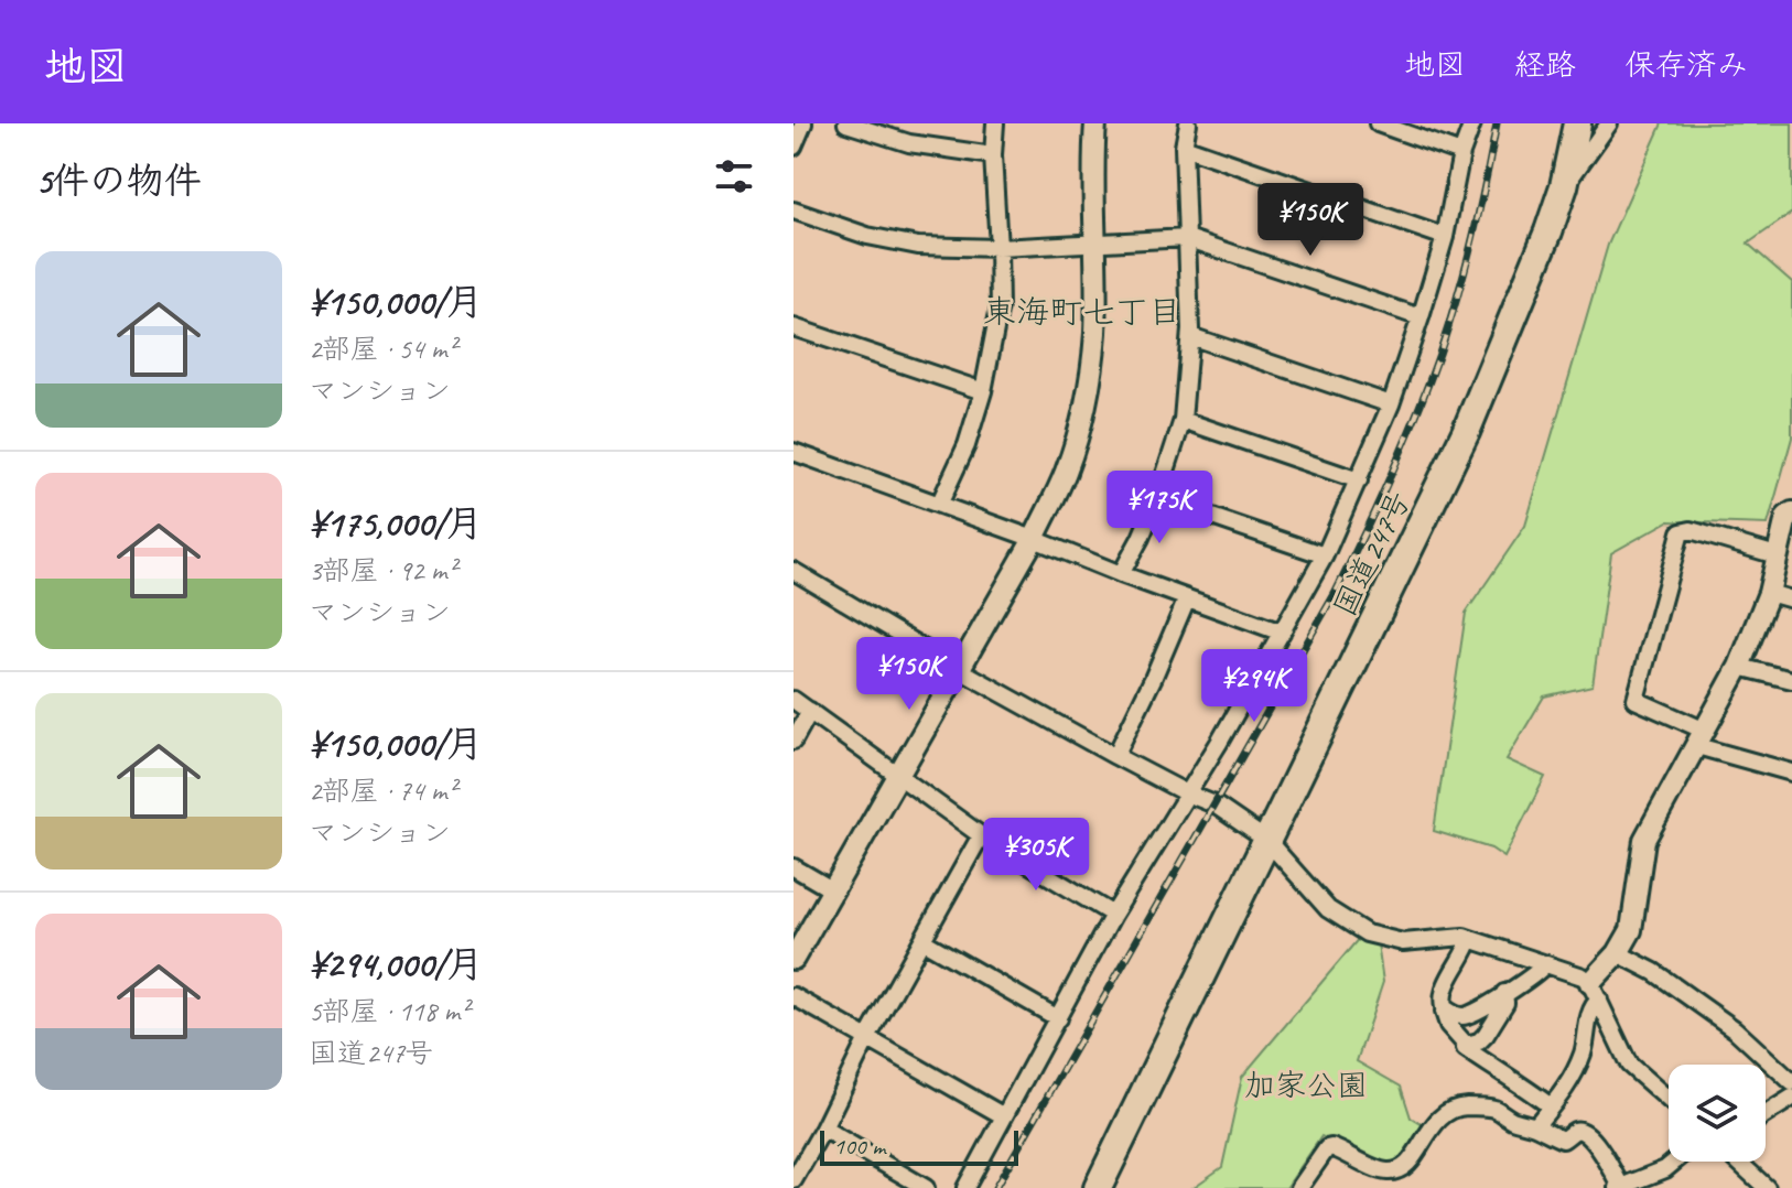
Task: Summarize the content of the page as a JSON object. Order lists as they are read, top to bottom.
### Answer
{
  "streets": {
    "highway": ["国道247号"]
  },
  "districts": ["東海町七丁目"],
  "parks": ["加家公園"],
  "scale_bar": "100 m",
  "page": {
    "header": "地図",
    "nav": ["地図", "経路", "保存済み"],
    "heading": "5件の物件",
    "price": [
      "¥150K",
      "¥175K",
      "¥150K",
      "¥294K",
      "¥305K"
    ],
    "list": [
      {
        "name": "¥150,000/月",
        "note": "2部屋 · 54 m² · マンション"
      },
      {
        "name": "¥175,000/月",
        "note": "3部屋 · 92 m² · マンション"
      },
      {
        "name": "¥150,000/月",
        "note": "2部屋 · 74 m² · マンション"
      },
      {
        "name": "¥294,000/月",
        "note": "5部屋 · 118 m² · 国道247号"
      }
    ],
    "scale": "100 m"
  }
}
